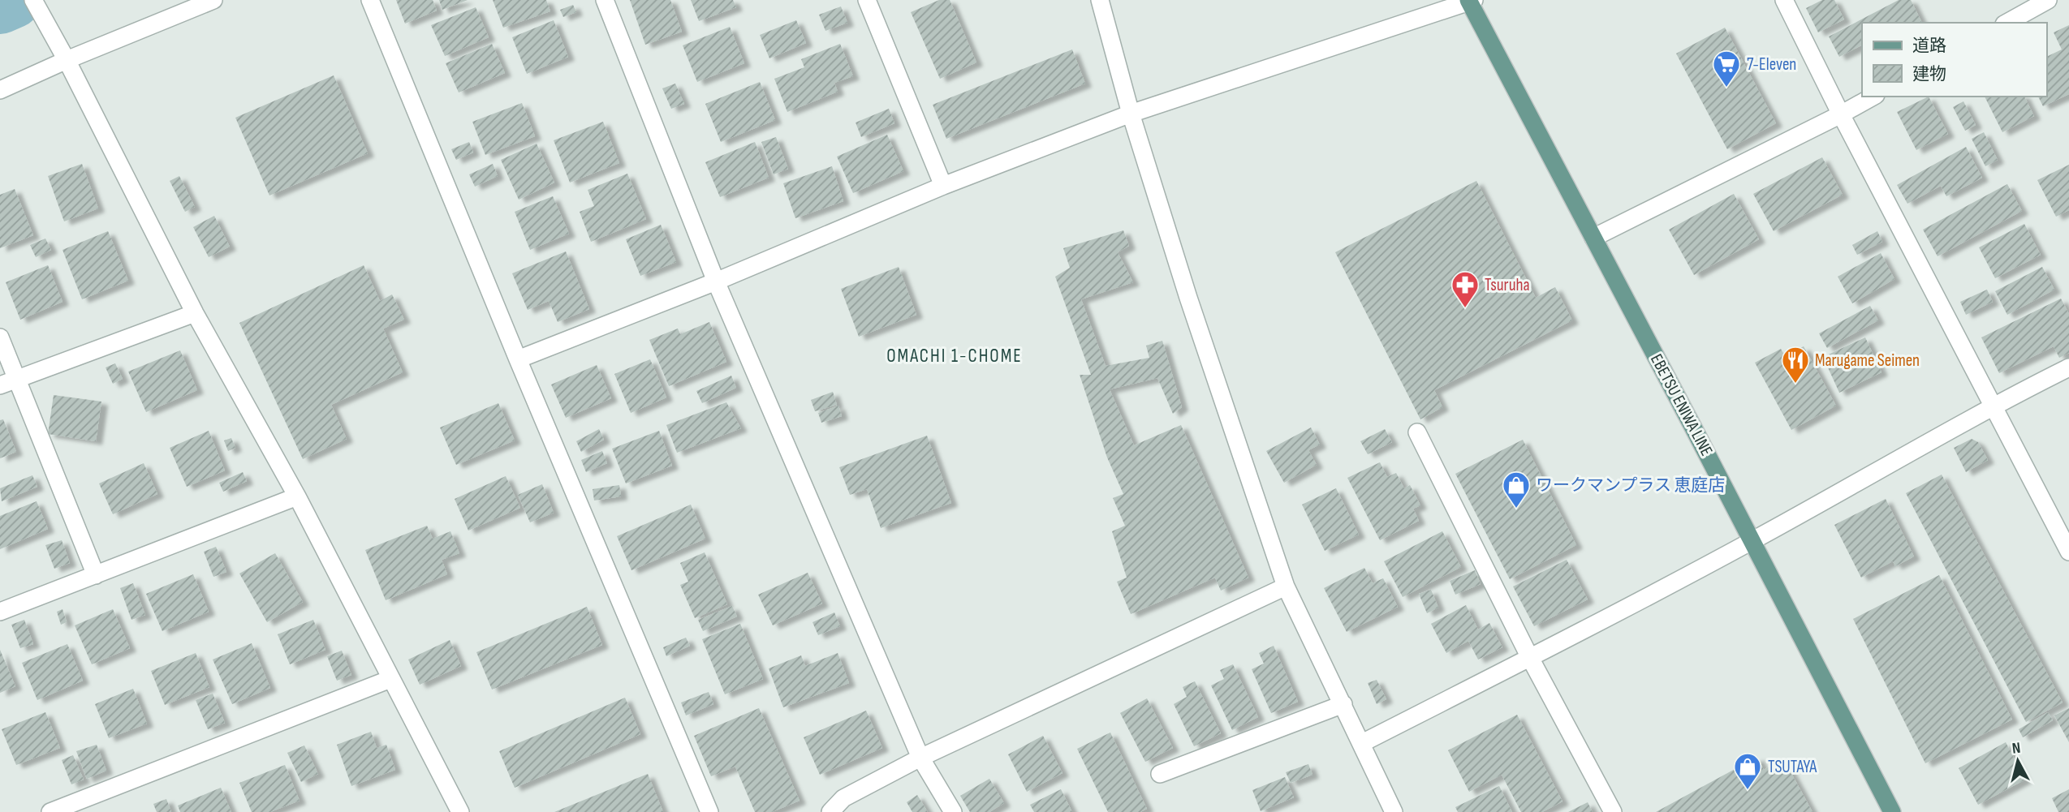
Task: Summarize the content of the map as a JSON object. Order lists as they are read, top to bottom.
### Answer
{
  "streets": {
    "main road": ["EBETSU ENIWA LINE"]
  },
  "districts": ["OMACHI 1-CHOME"],
  "places": {
    "supermarket": ["7-Eleven"],
    "pharmacy": ["Tsuruha"],
    "restaurant": ["Marugame Seimen"],
    "shop": ["ワークマンプラス 恵庭店", "TSUTAYA"]
  },
  "legend": ["道路", "建物"],
  "north": "top"
}
